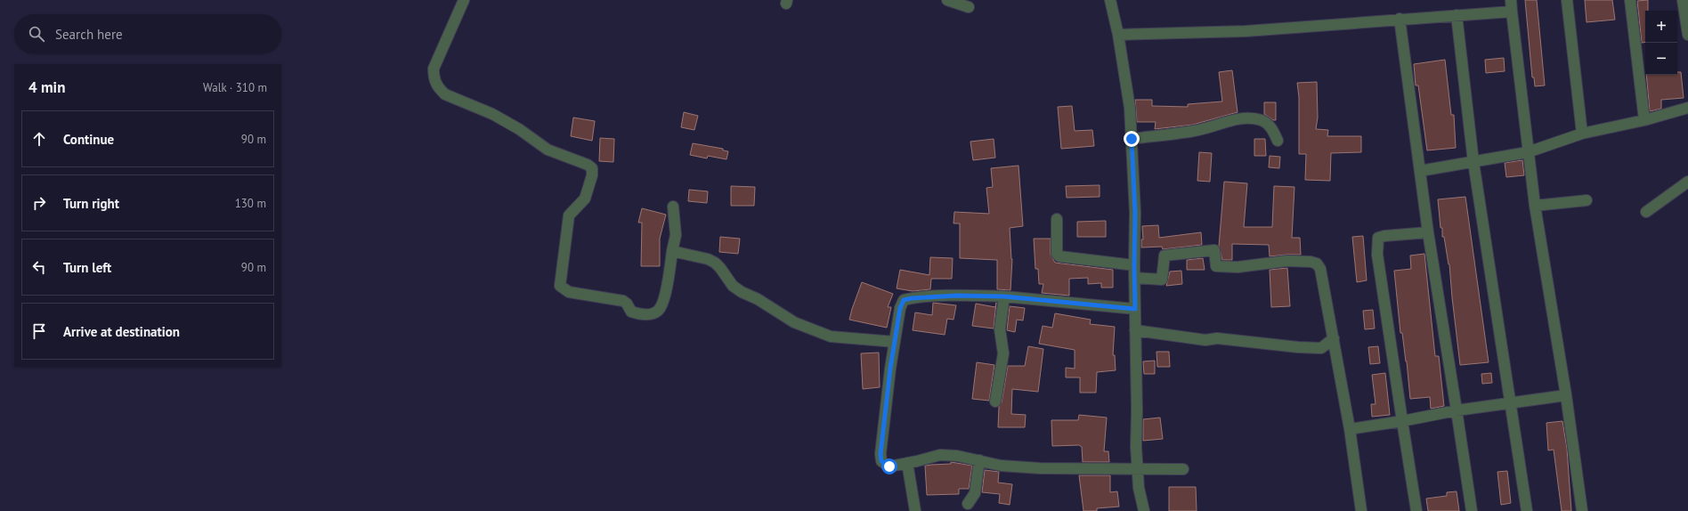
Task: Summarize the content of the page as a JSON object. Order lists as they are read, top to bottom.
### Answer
{
  "page": {
    "map_buttons": ["+", "−"],
    "search": "Search here",
    "heading": ["4 min", "Walk · 310 m"],
    "list": [
      ["Continue", "90 m"],
      ["Turn right", "130 m"],
      ["Turn left", "90 m"],
      "Arrive at destination"
    ]
  }
}
